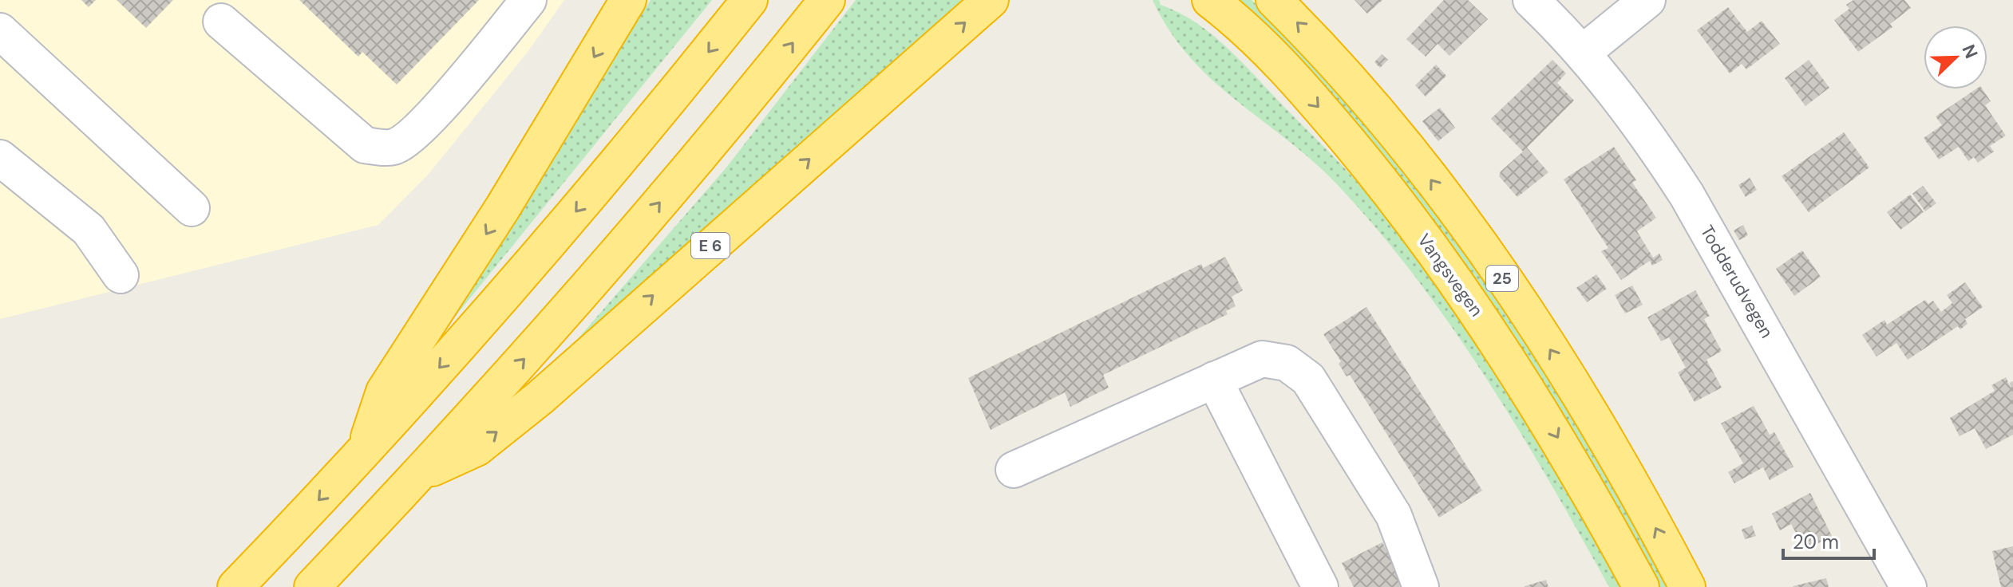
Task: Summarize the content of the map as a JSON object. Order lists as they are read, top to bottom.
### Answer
{
  "streets": {
    "highway": ["E 6", "Vangsvegen", "25"],
    "street": ["Todderudvegen"]
  },
  "scale_bar": "20 m",
  "north": "top right"
}
